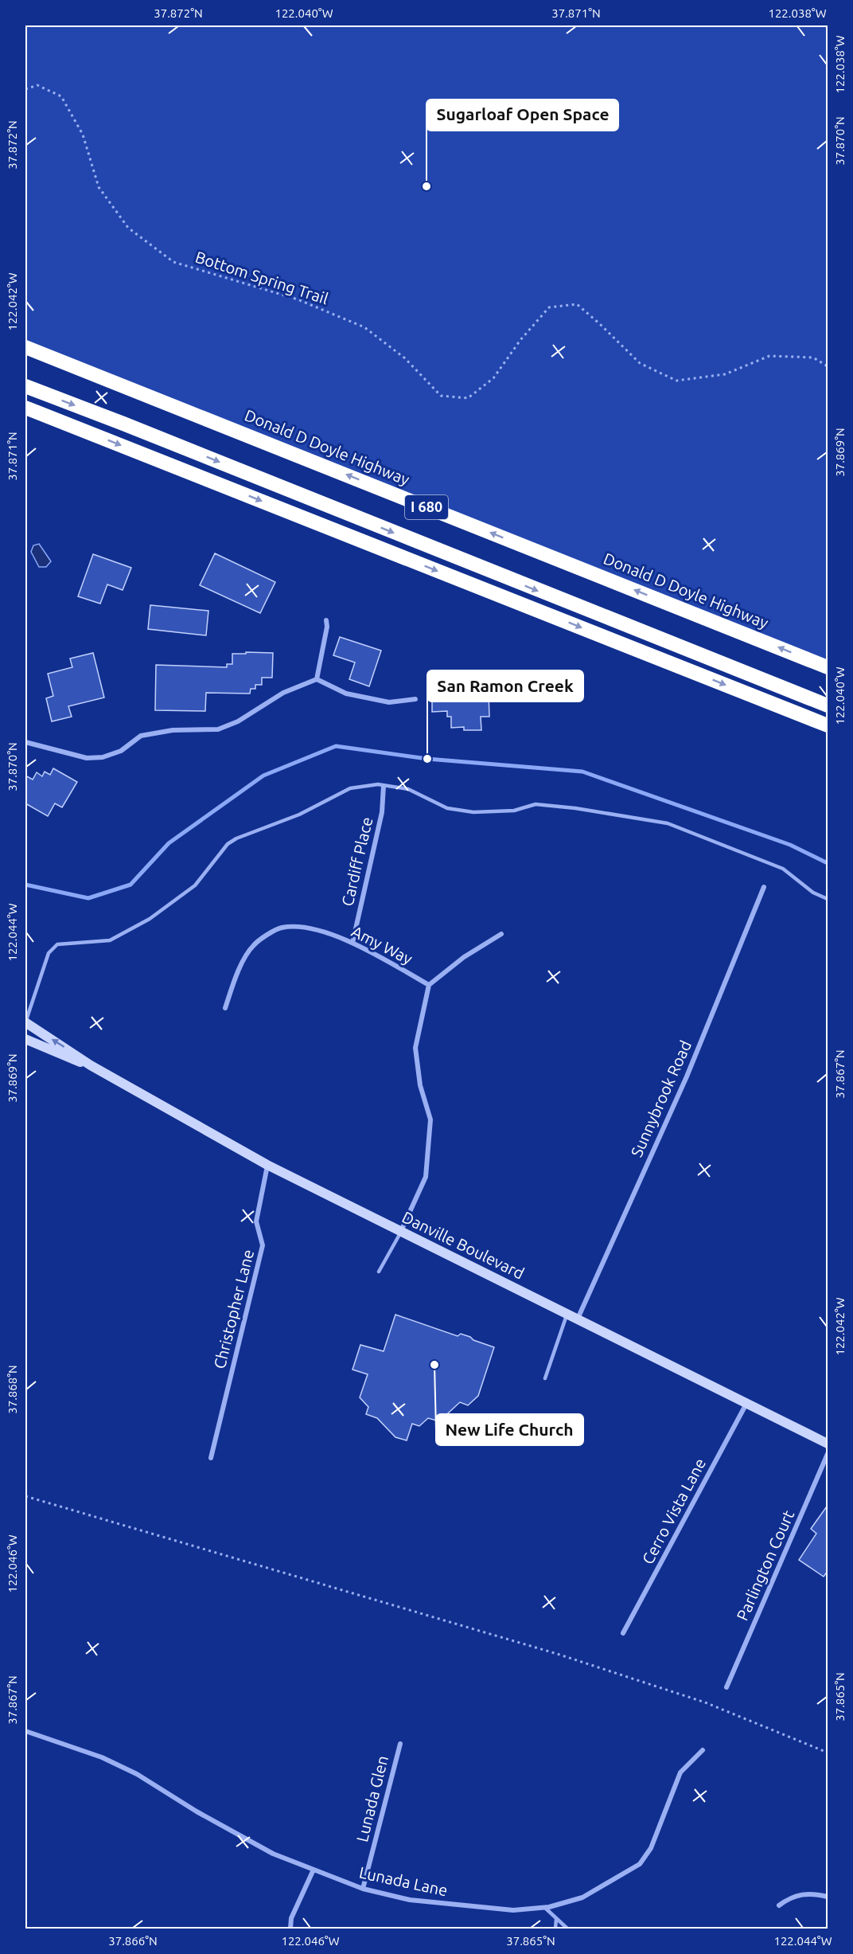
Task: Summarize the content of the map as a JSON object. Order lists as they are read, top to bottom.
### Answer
{
  "streets": {
    "highway": ["Donald D Doyle Highway", "I 680"],
    "main road": ["Danville Boulevard"],
    "street": [
      "Cardiff Place",
      "Amy Way",
      "Sunnybrook Road",
      "Christopher Lane",
      "Cerro Vista Lane",
      "Parlington Court",
      "Lunada Glen",
      "Lunada Lane"
    ],
    "path": ["Bottom Spring Trail"]
  },
  "crossings": [
    ["Cardiff Place", "Amy Way"],
    ["Sunnybrook Road", "Danville Boulevard"],
    ["Danville Boulevard", "Christopher Lane"],
    ["Danville Boulevard", "Cerro Vista Lane"],
    ["Lunada Glen", "Lunada Lane"]
  ],
  "places": ["Sugarloaf Open Space", "San Ramon Creek", "New Life Church"],
  "coordinates": [
    "37.872°N",
    "122.040°W",
    "37.871°N",
    "122.038°W",
    "37.870°N",
    "122.042°W",
    "37.869°N",
    "122.044°W",
    "37.867°N",
    "37.868°N",
    "122.046°W",
    "37.865°N",
    "37.866°N"
  ]
}
